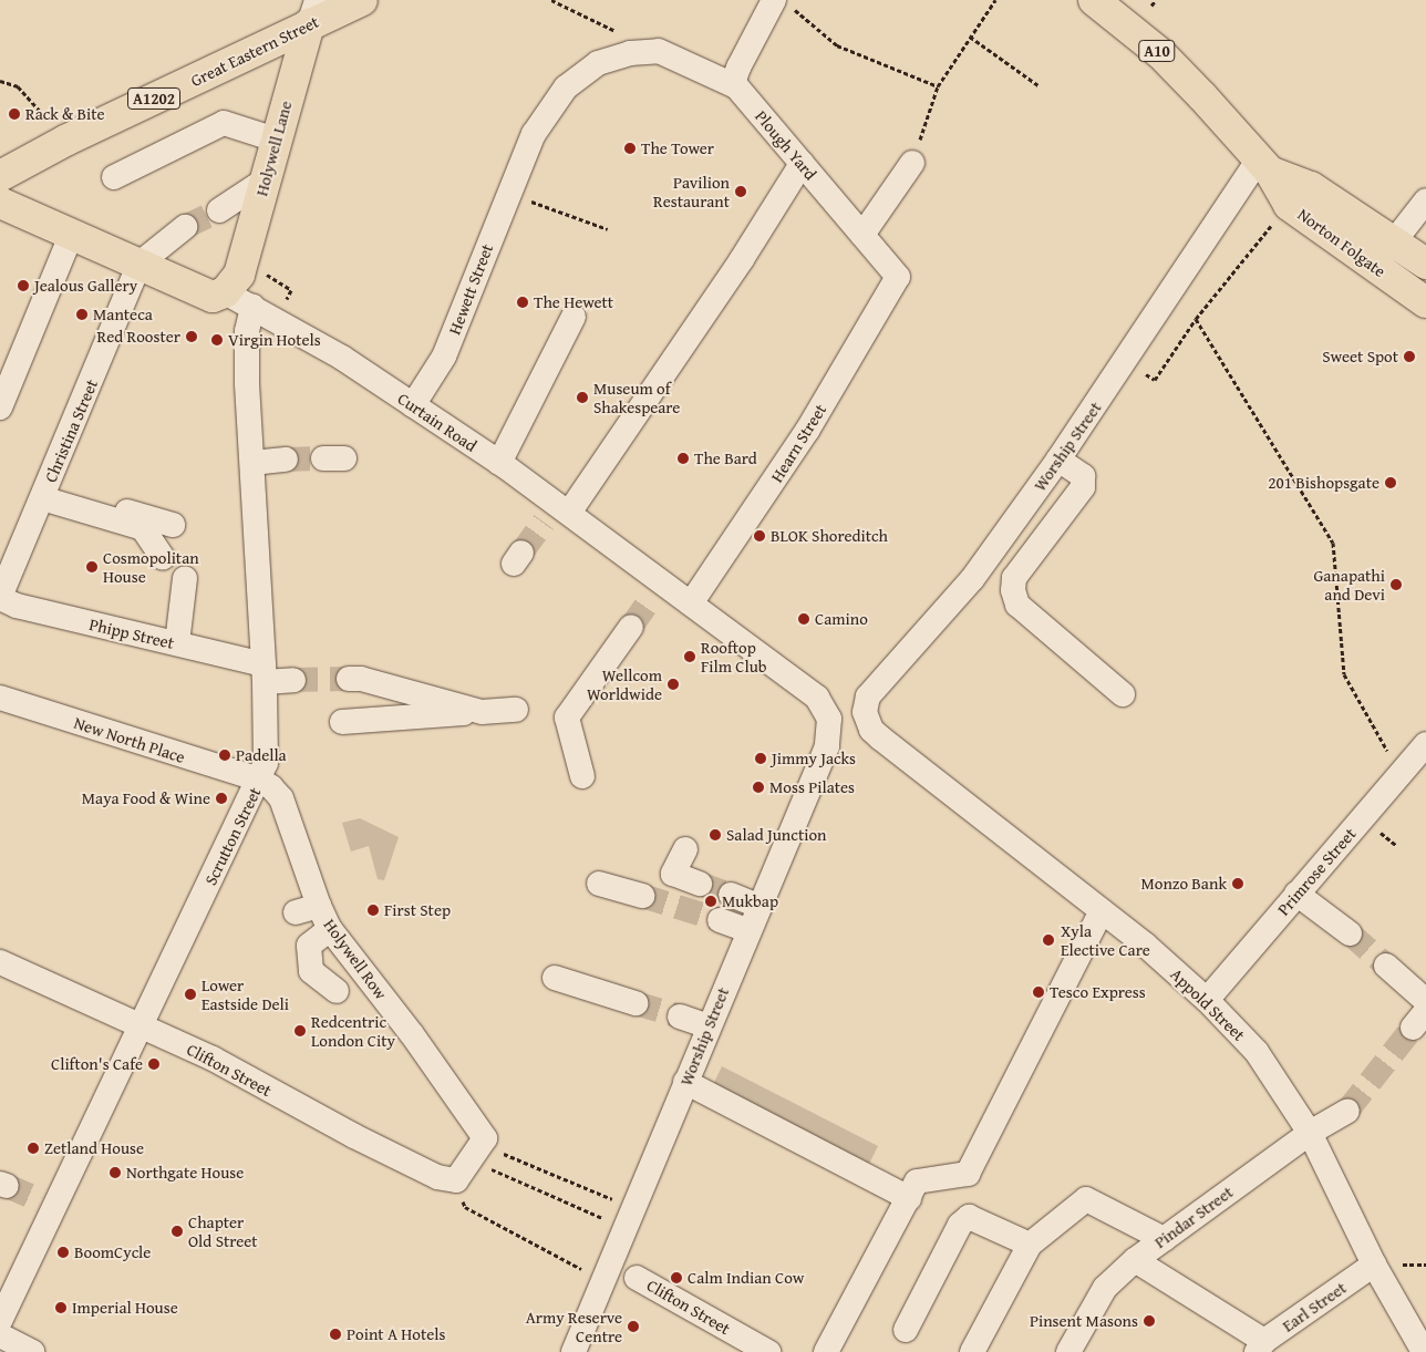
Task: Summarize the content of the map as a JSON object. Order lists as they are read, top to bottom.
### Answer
{
  "streets": {
    "main road": [
      "Great Eastern Street",
      "A10",
      "A1202",
      "Holywell Lane",
      "Norton Folgate",
      "Curtain Road"
    ],
    "street": [
      "Plough Yard",
      "Hewett Street",
      "Christina Street",
      "Hearn Street",
      "Worship Street",
      "Phipp Street",
      "New North Place",
      "Scrutton Street",
      "Primrose Street",
      "Holywell Row",
      "Appold Street",
      "Clifton Street",
      "Pindar Street",
      "Earl Street"
    ]
  },
  "crossings": [
    ["Great Eastern Street", "Holywell Lane"],
    ["Great Eastern Street", "Curtain Road"],
    ["A10", "Norton Folgate"],
    ["A10", "Worship Street"],
    ["Plough Yard", "Hewett Street"],
    ["Plough Yard", "Hearn Street"],
    ["Holywell Lane", "Curtain Road"],
    ["Norton Folgate", "Worship Street"],
    ["Hewett Street", "Curtain Road"],
    ["Curtain Road", "Christina Street"],
    ["Curtain Road", "Hearn Street"],
    ["Curtain Road", "Worship Street"],
    ["Curtain Road", "Scrutton Street"],
    ["Christina Street", "Phipp Street"],
    ["Worship Street", "Appold Street"],
    ["Phipp Street", "Scrutton Street"],
    ["New North Place", "Scrutton Street"],
    ["New North Place", "Holywell Row"],
    ["Scrutton Street", "Holywell Row"],
    ["Scrutton Street", "Clifton Street"],
    ["Primrose Street", "Appold Street"],
    ["Holywell Row", "Clifton Street"],
    ["Appold Street", "Pindar Street"],
    ["Appold Street", "Earl Street"]
  ],
  "places": [
    "Rack & Bite",
    "The Tower",
    "Pavilion Restaurant",
    "Jealous Gallery",
    "The Hewett",
    "Manteca",
    "Red Rooster",
    "Virgin Hotels",
    "Sweet Spot",
    "Museum of Shakespeare",
    "The Bard",
    "201 Bishopsgate",
    "BLOK Shoreditch",
    "Cosmopolitan House",
    "Ganapathi and Devi",
    "Camino",
    "Rooftop Film Club",
    "Wellcom Worldwide",
    "Padella",
    "Jimmy Jacks",
    "Moss Pilates",
    "Maya Food & Wine",
    "Salad Junction",
    "Monzo Bank",
    "Mukbap",
    "First Step",
    "Xyla Elective Care",
    "Tesco Express",
    "Lower Eastside Deli",
    "Redcentric London City",
    "Clifton's Cafe",
    "Zetland House",
    "Northgate House",
    "Chapter Old Street",
    "BoomCycle",
    "Calm Indian Cow",
    "Imperial House",
    "Pinsent Masons",
    "Army Reserve Centre",
    "Point A Hotels"
  ]
}
